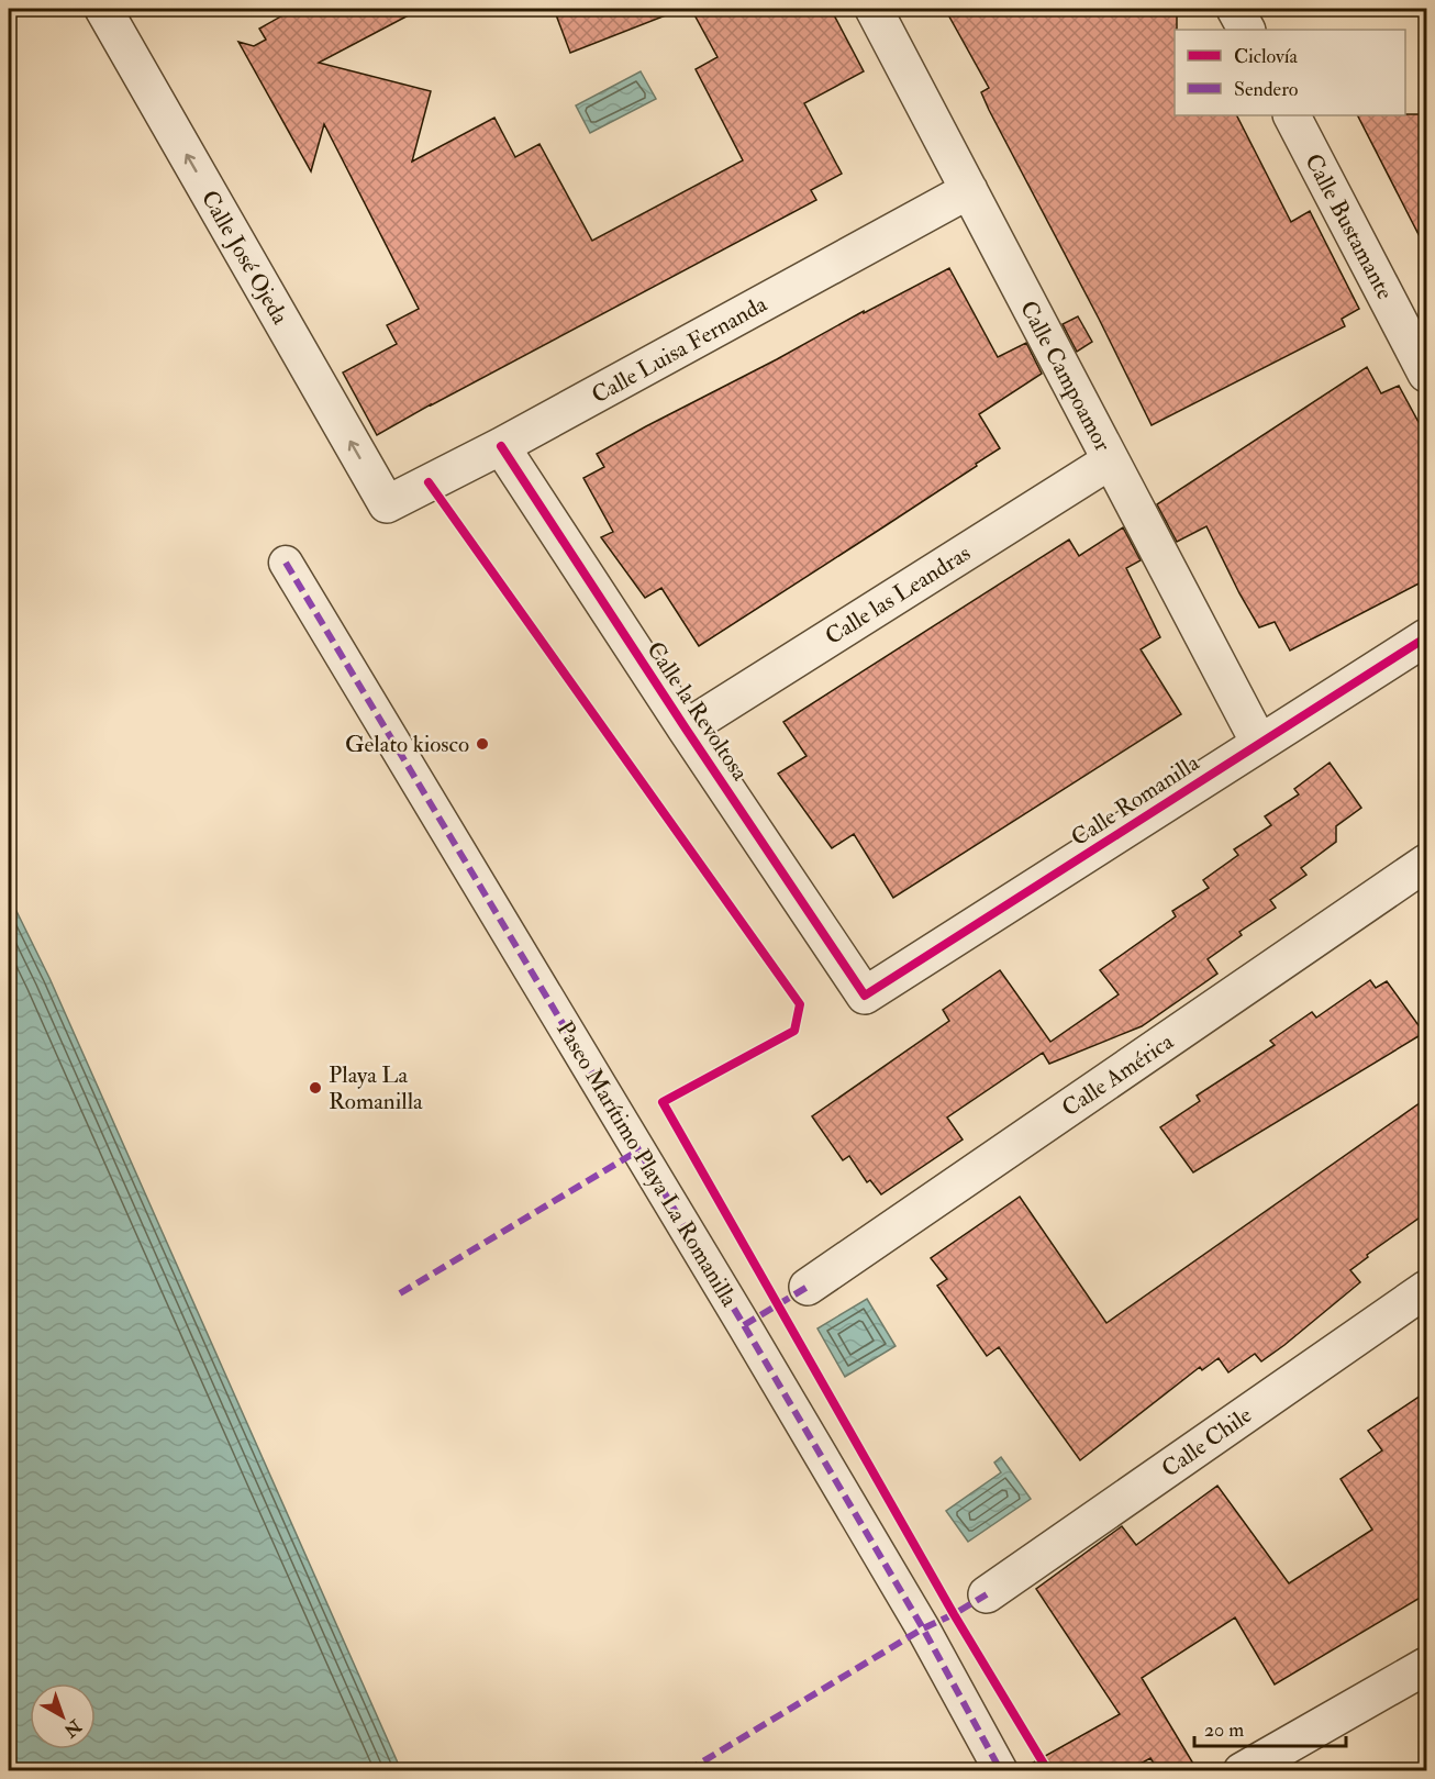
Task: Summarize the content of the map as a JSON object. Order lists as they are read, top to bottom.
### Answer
{
  "streets": {
    "street": [
      "Calle Bustamante",
      "Calle José Ojeda",
      "Calle Luisa Fernanda",
      "Calle Campoamor",
      "Calle las Leandras",
      "Calle la Revoltosa",
      "Calle Romanilla",
      "Calle América",
      "Paseo Marítimo Playa La Romanilla",
      "Calle Chile"
    ]
  },
  "crossings": [
    ["Calle José Ojeda", "Calle Luisa Fernanda"],
    ["Calle Luisa Fernanda", "Calle Campoamor"],
    ["Calle Luisa Fernanda", "Calle la Revoltosa"],
    ["Calle Campoamor", "Calle las Leandras"],
    ["Calle Campoamor", "Calle Romanilla"],
    ["Calle las Leandras", "Calle la Revoltosa"],
    ["Calle la Revoltosa", "Calle Romanilla"]
  ],
  "one_way": ["Calle José Ojeda"],
  "places": ["Gelato kiosco", "Playa La Romanilla"],
  "legend": ["Ciclovía", "Sendero"],
  "scale_bar": "20 m",
  "north": "bottom right"
}
